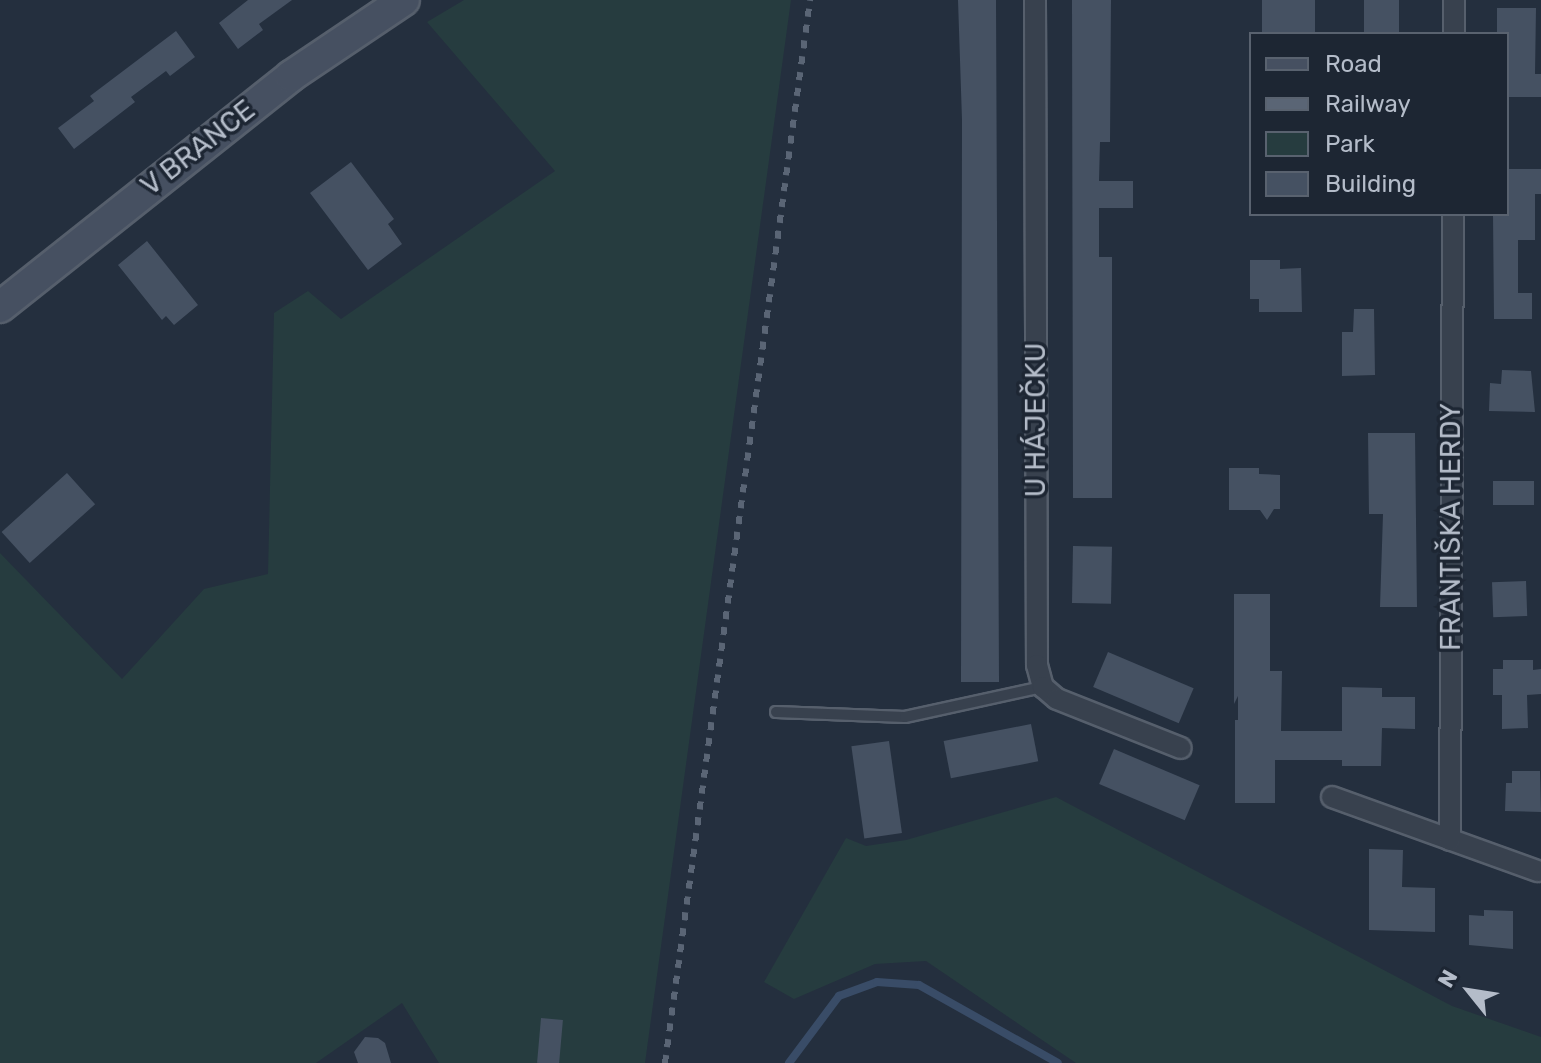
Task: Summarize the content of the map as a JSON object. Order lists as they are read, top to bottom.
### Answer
{
  "streets": {
    "main road": ["V BRANCE"],
    "street": ["U HÁJEČKU", "FRANTIŠKA HERDY"]
  },
  "legend": [
    "Road",
    "Railway",
    "Park",
    "Building"
  ],
  "north": "top left"
}
